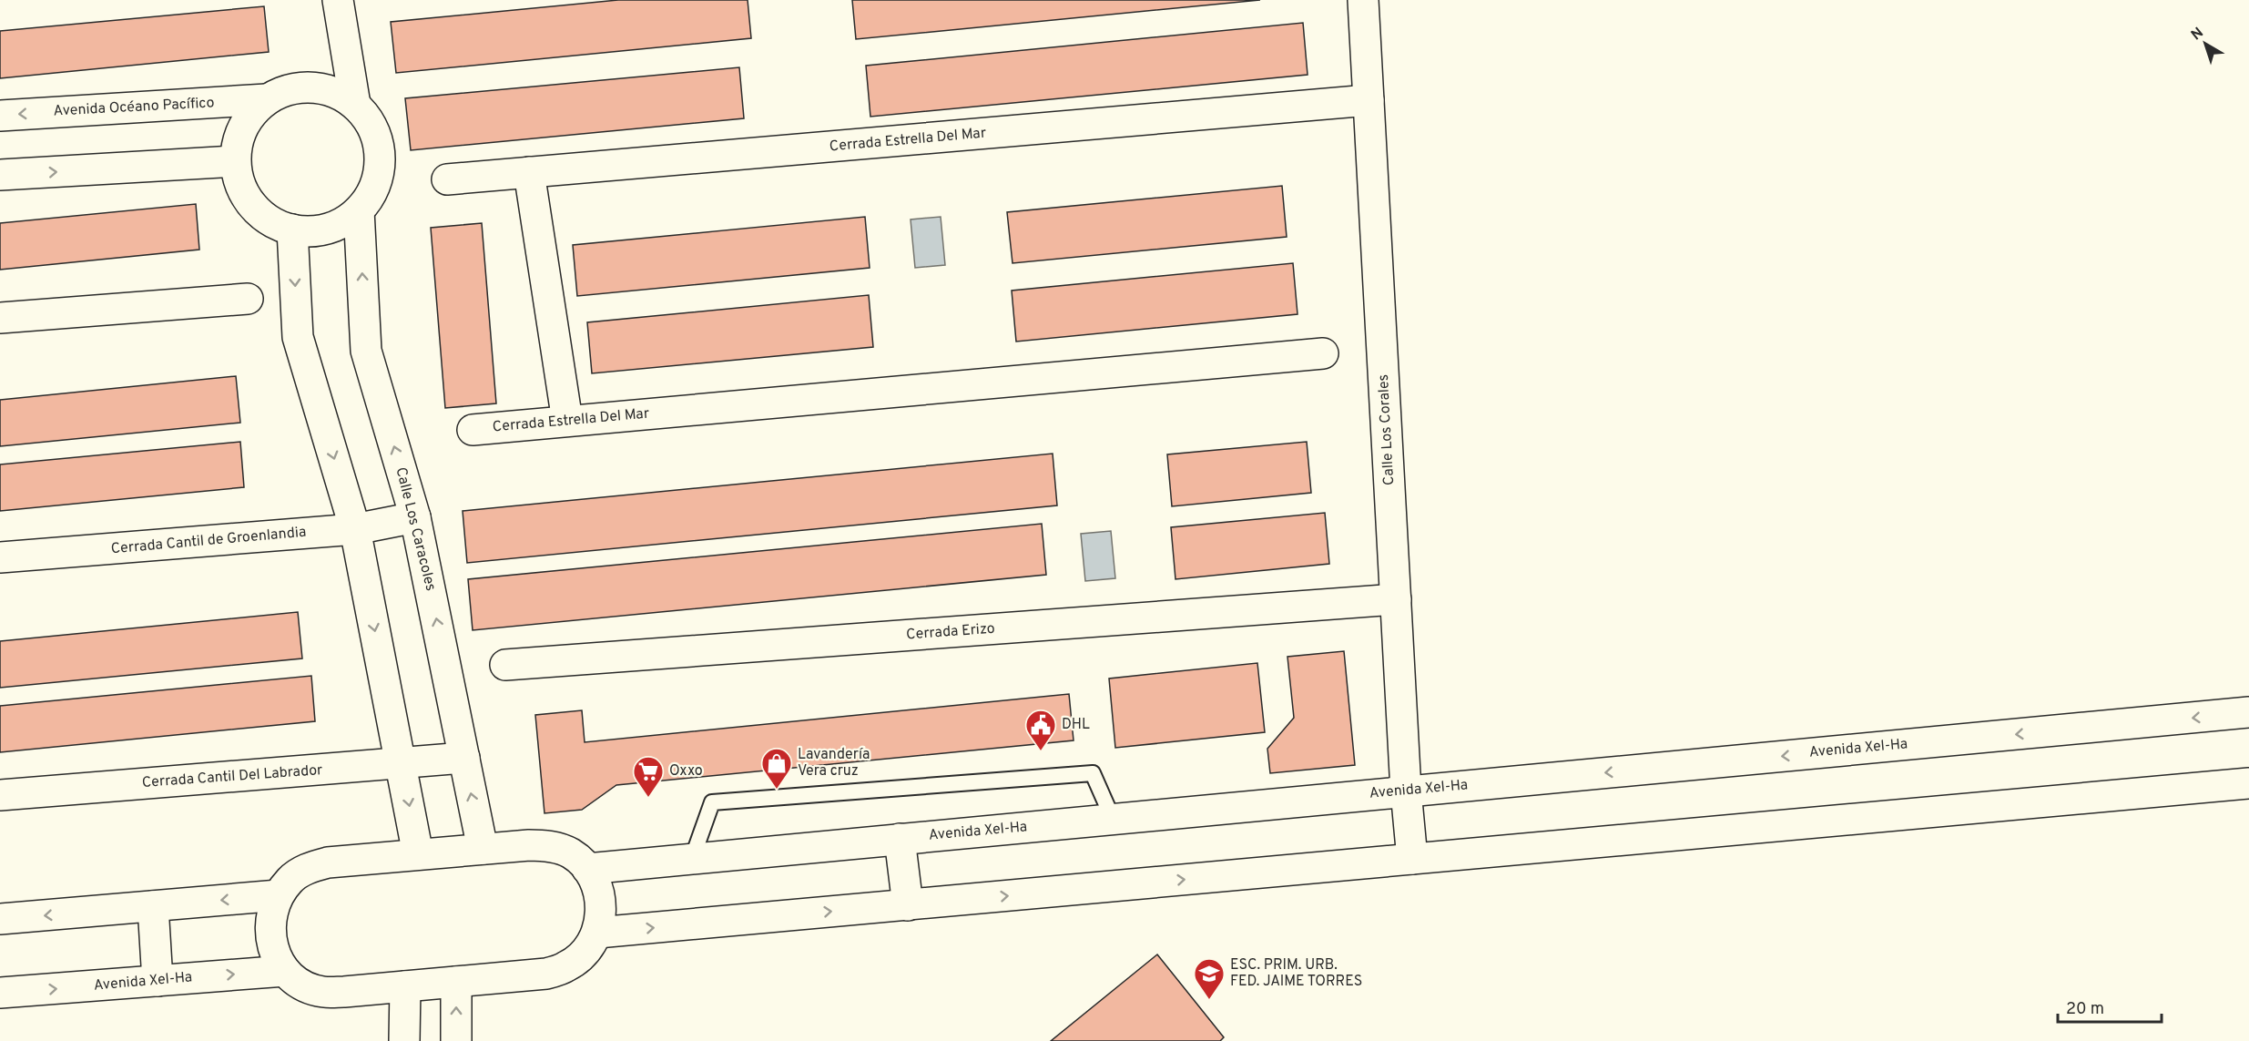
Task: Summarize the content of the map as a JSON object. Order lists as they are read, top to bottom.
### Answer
{
  "streets": {
    "street": [
      "Avenida Océano Pacífico",
      "Cerrada Estrella Del Mar",
      "Calle Los Corales",
      "Calle Los Caracoles",
      "Cerrada Cantil de Groenlandia",
      "Cerrada Erizo",
      "Avenida Xel-Ha",
      "Cerrada Cantil Del Labrador"
    ]
  },
  "crossings": [
    ["Avenida Océano Pacífico", "Calle Los Caracoles"],
    ["Cerrada Estrella Del Mar", "Calle Los Corales"],
    ["Calle Los Corales", "Cerrada Erizo"],
    ["Calle Los Corales", "Avenida Xel-Ha"],
    ["Calle Los Caracoles", "Cerrada Cantil de Groenlandia"],
    ["Calle Los Caracoles", "Cerrada Cantil Del Labrador"]
  ],
  "places": {
    "public building": ["DHL"],
    "shop": ["Lavandería Vera cruz"],
    "supermarket": ["Oxxo"],
    "school or university": ["ESC. PRIM. URB. FED. JAIME TORRES"]
  },
  "scale_bar": "20 m",
  "north": "top left"
}
